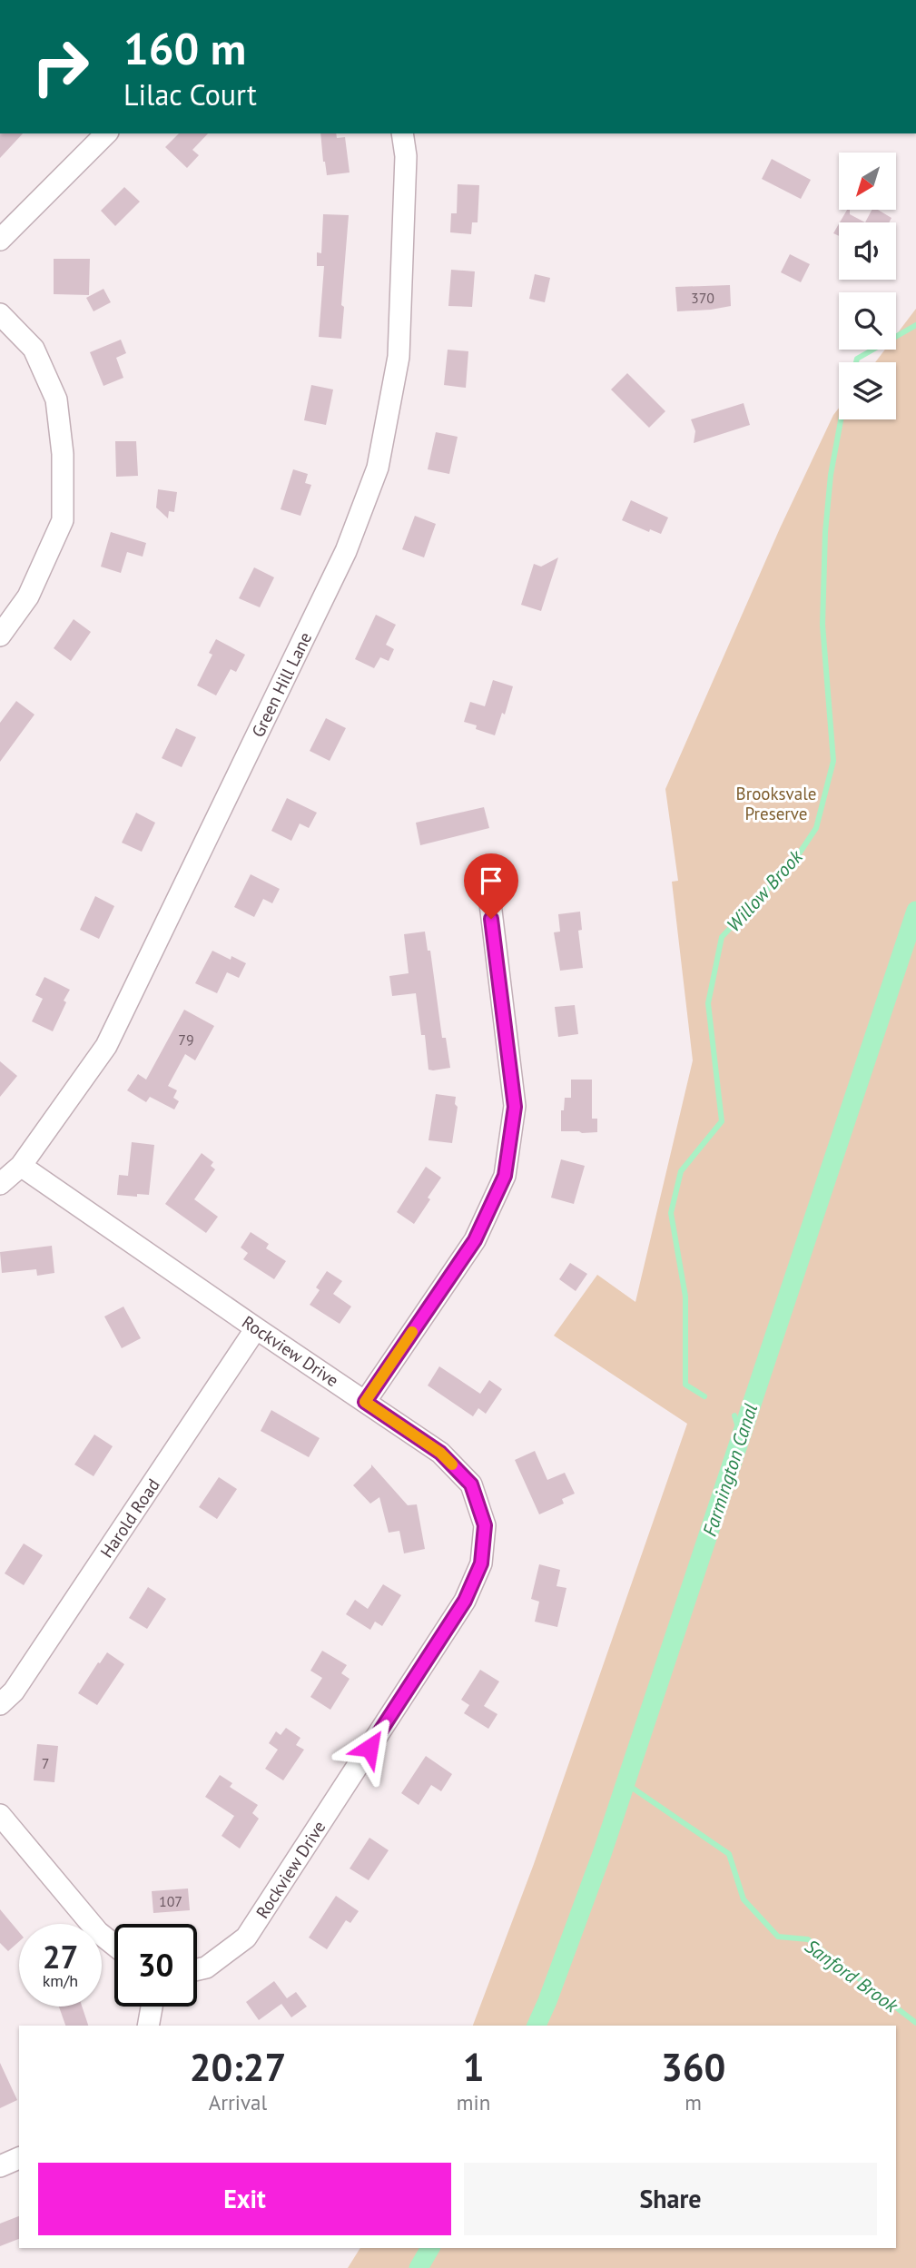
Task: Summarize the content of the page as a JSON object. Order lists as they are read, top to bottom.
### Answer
{
  "streets": {
    "street": ["Green Hill Lane", "Rockview Drive", "Harold Road"]
  },
  "crossings": [
    ["Green Hill Lane", "Rockview Drive"],
    ["Rockview Drive", "Harold Road"]
  ],
  "water": ["Willow Brook", "Farmington Canal", "Sanford Brook"],
  "parks": ["Brooksvale Preserve"],
  "house_numbers": [
    "370",
    "79",
    "7",
    "107"
  ],
  "north": "bottom left",
  "page": {
    "turn": ["160 m", "Lilac Court"],
    "speed": "27 km/h",
    "limit": "30",
    "eta": [
      "20:27",
      "Arrival",
      "1",
      "min",
      "360",
      "m"
    ],
    "buttons": ["Exit", "Share"]
  }
}
